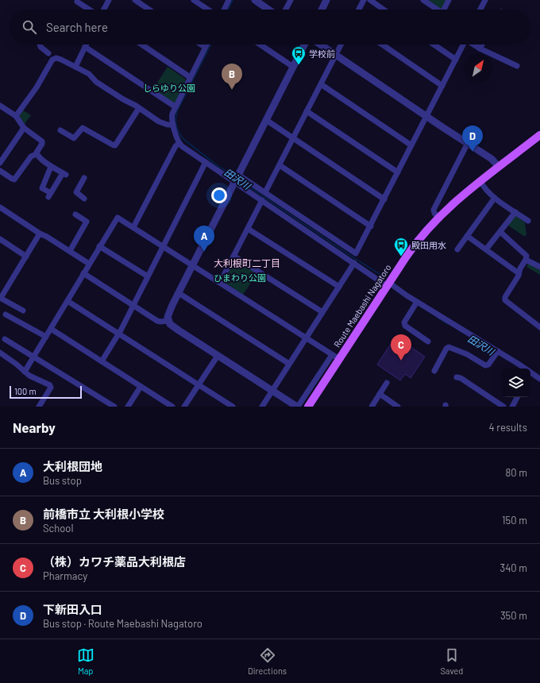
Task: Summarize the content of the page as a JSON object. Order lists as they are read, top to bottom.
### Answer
{
  "streets": {
    "main road": ["Route Maebashi Nagatoro"]
  },
  "districts": ["大利根町二丁目"],
  "water": ["田沢川"],
  "parks": ["しらゆり公園", "ひまわり公園"],
  "places": {
    "bus stop": ["学校前", "殿田用水"]
  },
  "scale_bar": "100 m",
  "north": "top right",
  "page": {
    "search": "Search here",
    "pins": [
      "B",
      "D",
      "A",
      "C"
    ],
    "scale": "100 m",
    "heading": ["Nearby", "4 results"],
    "list": [
      {
        "mark": "A",
        "name": "大利根団地",
        "note": "Bus stop",
        "value": "80 m"
      },
      {
        "mark": "B",
        "name": "前橋市立 大利根小学校",
        "note": "School",
        "value": "150 m"
      },
      {
        "mark": "C",
        "name": "（株）カワチ薬品大利根店",
        "note": "Pharmacy",
        "value": "340 m"
      },
      {
        "mark": "D",
        "name": "下新田入口",
        "note": "Bus stop · Route Maebashi Nagatoro",
        "value": "350 m"
      }
    ],
    "nav": ["Map", "Directions", "Saved"]
  }
}
